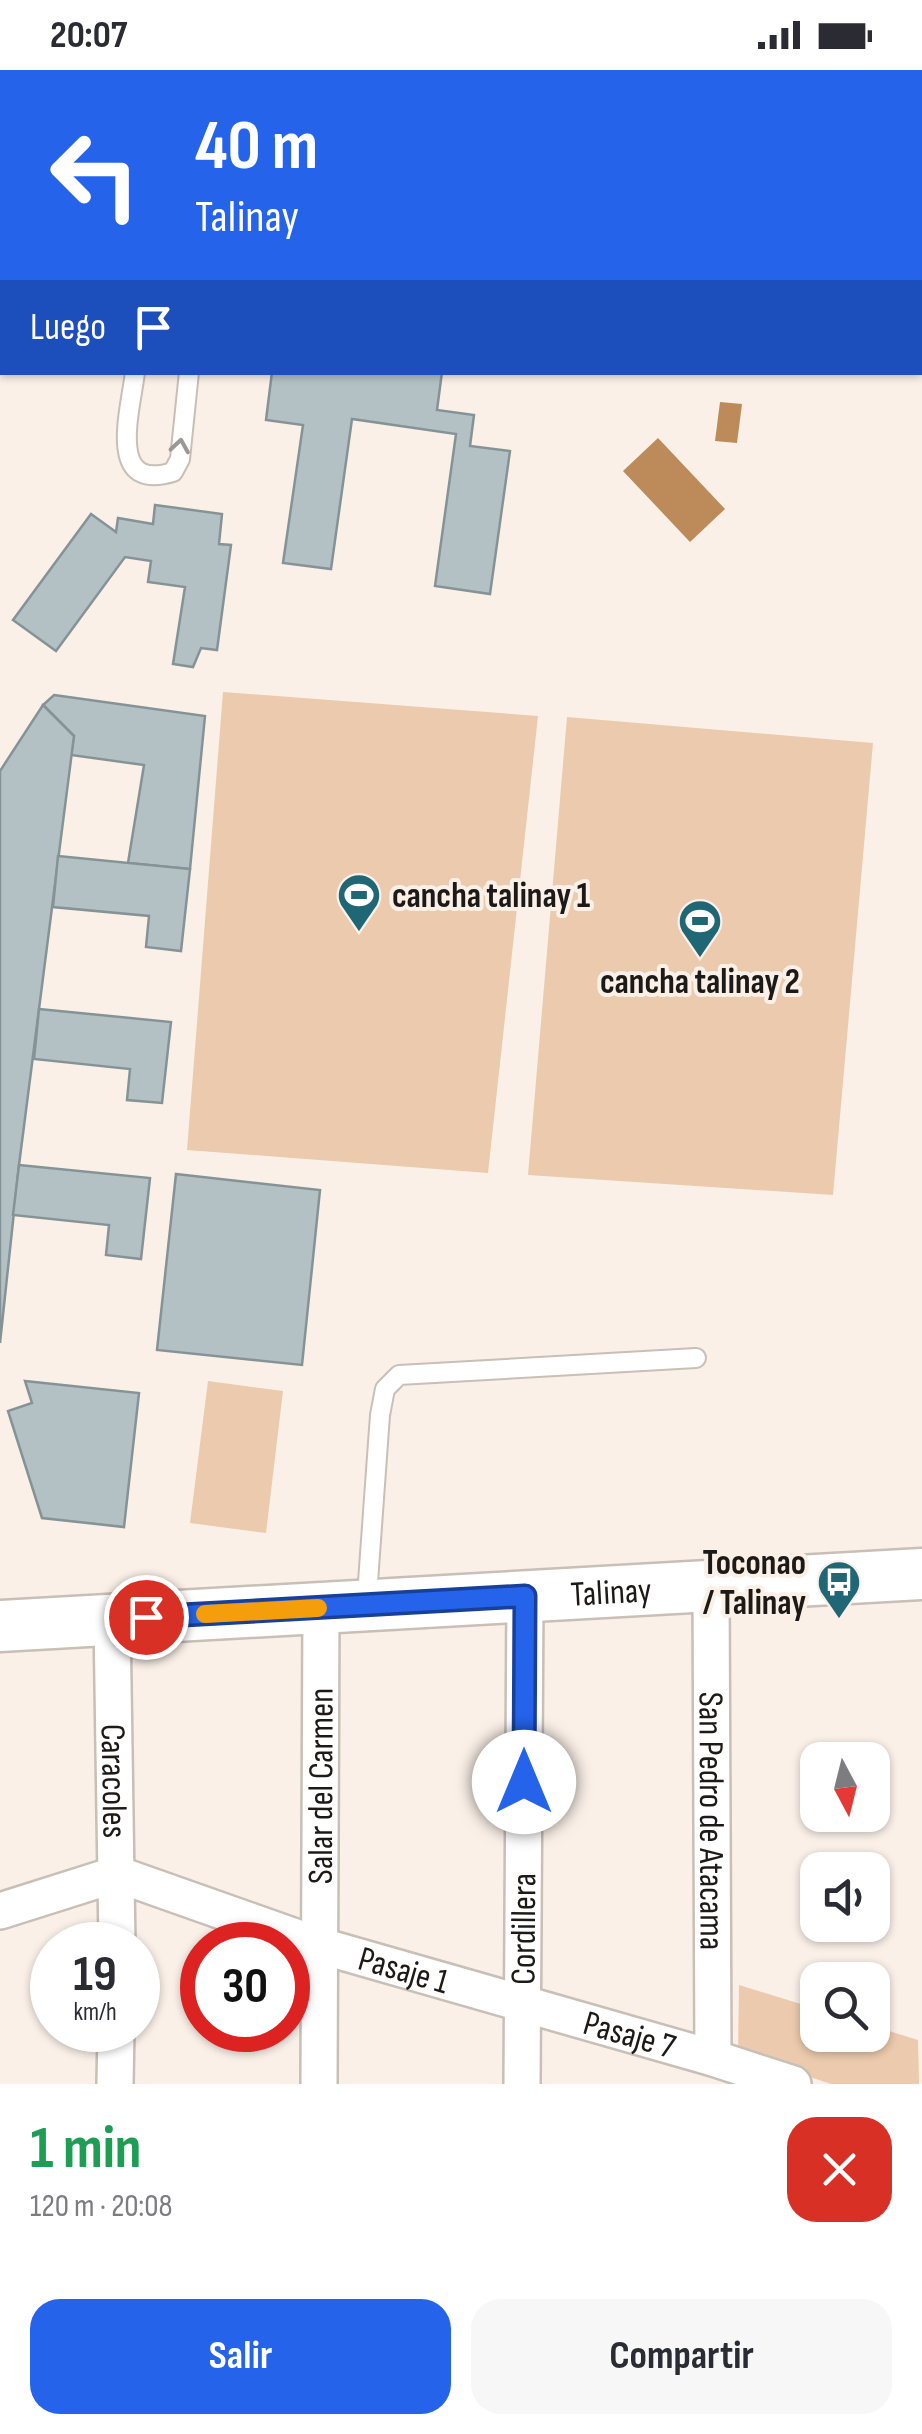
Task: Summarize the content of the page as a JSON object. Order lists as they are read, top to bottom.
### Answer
{
  "streets": {
    "street": [
      "Talinay",
      "Caracoles",
      "Salar del Carmen",
      "San Pedro de Atacama",
      "Cordillera",
      "Pasaje 1",
      "Pasaje 7"
    ]
  },
  "crossings": [
    ["Talinay", "Caracoles"],
    ["Talinay", "Salar del Carmen"],
    ["Talinay", "San Pedro de Atacama"],
    ["Talinay", "Cordillera"],
    ["Caracoles", "Pasaje 1"],
    ["Salar del Carmen", "Pasaje 1"],
    ["San Pedro de Atacama", "Pasaje 7"],
    ["Cordillera", "Pasaje 1"],
    ["Cordillera", "Pasaje 7"],
    ["Pasaje 1", "Pasaje 7"]
  ],
  "places": {
    "sports": ["cancha talinay 1", "cancha talinay 2"],
    "bus stop": ["Toconao / Talinay"]
  },
  "north": "bottom",
  "page": {
    "status": "20:07",
    "turn": ["40 m", "Talinay"],
    "then": "Luego",
    "speed": "19 km/h",
    "limit": "30",
    "heading": ["1 min", "120 m · 20:08"],
    "buttons": ["Salir", "Compartir"]
  }
}
